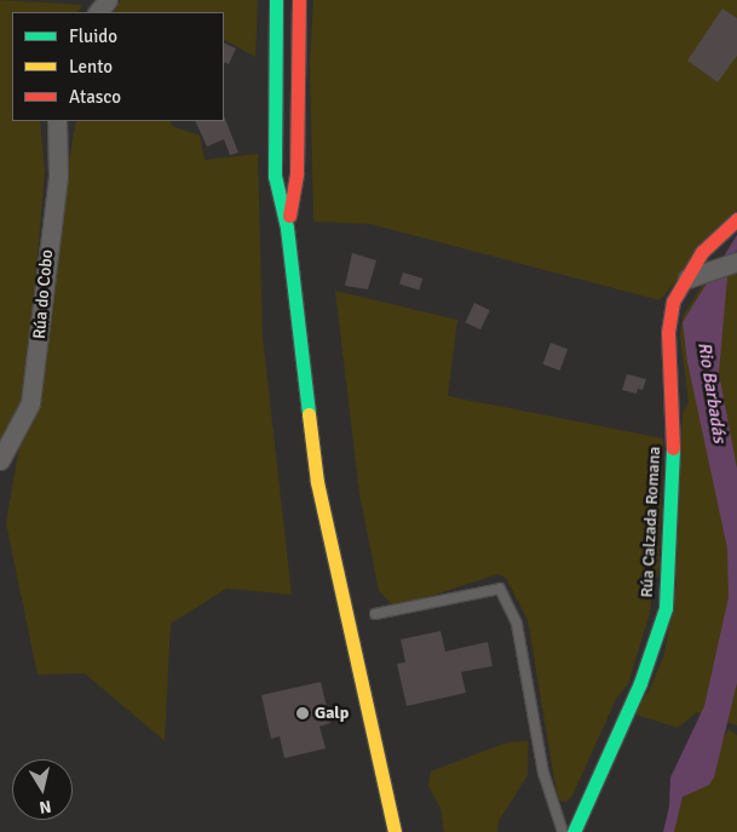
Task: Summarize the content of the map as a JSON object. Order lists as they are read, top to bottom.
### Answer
{
  "streets": {
    "main road": ["Rúa Calzada Romana"],
    "street": ["Rúa do Cobo"]
  },
  "water": ["Rio Barbadás"],
  "places": ["Galp"],
  "legend": ["Fluido", "Lento", "Atasco"],
  "north": "bottom"
}
